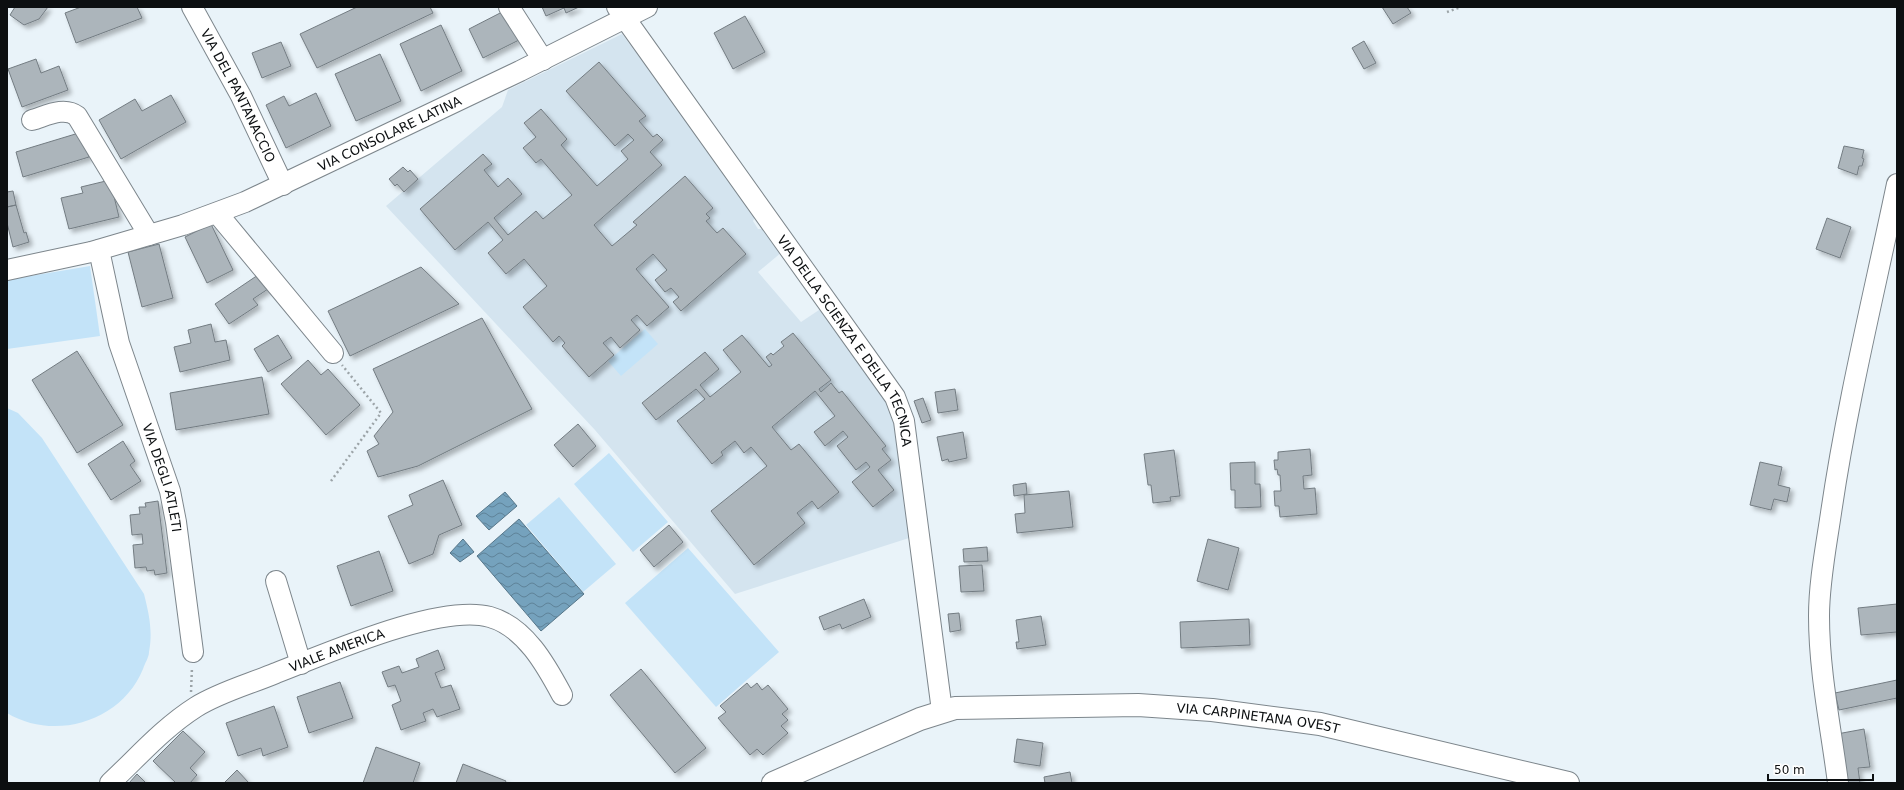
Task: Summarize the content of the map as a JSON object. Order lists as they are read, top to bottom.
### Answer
{
  "streets": {
    "main road": ["VIA CARPINETANA OVEST"],
    "street": [
      "VIA DEL PANTANACCIO",
      "VIA CONSOLARE LATINA",
      "VIA DELLA SCIENZA E DELLA TECNICA",
      "VIA DEGLI ATLETI",
      "VIALE AMERICA"
    ]
  },
  "crossings": [
    ["VIA DEL PANTANACCIO", "VIA CONSOLARE LATINA"],
    ["VIA CONSOLARE LATINA", "VIA DELLA SCIENZA E DELLA TECNICA"],
    ["VIA CONSOLARE LATINA", "VIA DEGLI ATLETI"],
    ["VIA DELLA SCIENZA E DELLA TECNICA", "VIA CARPINETANA OVEST"]
  ],
  "scale_bar": "50 m"
}
